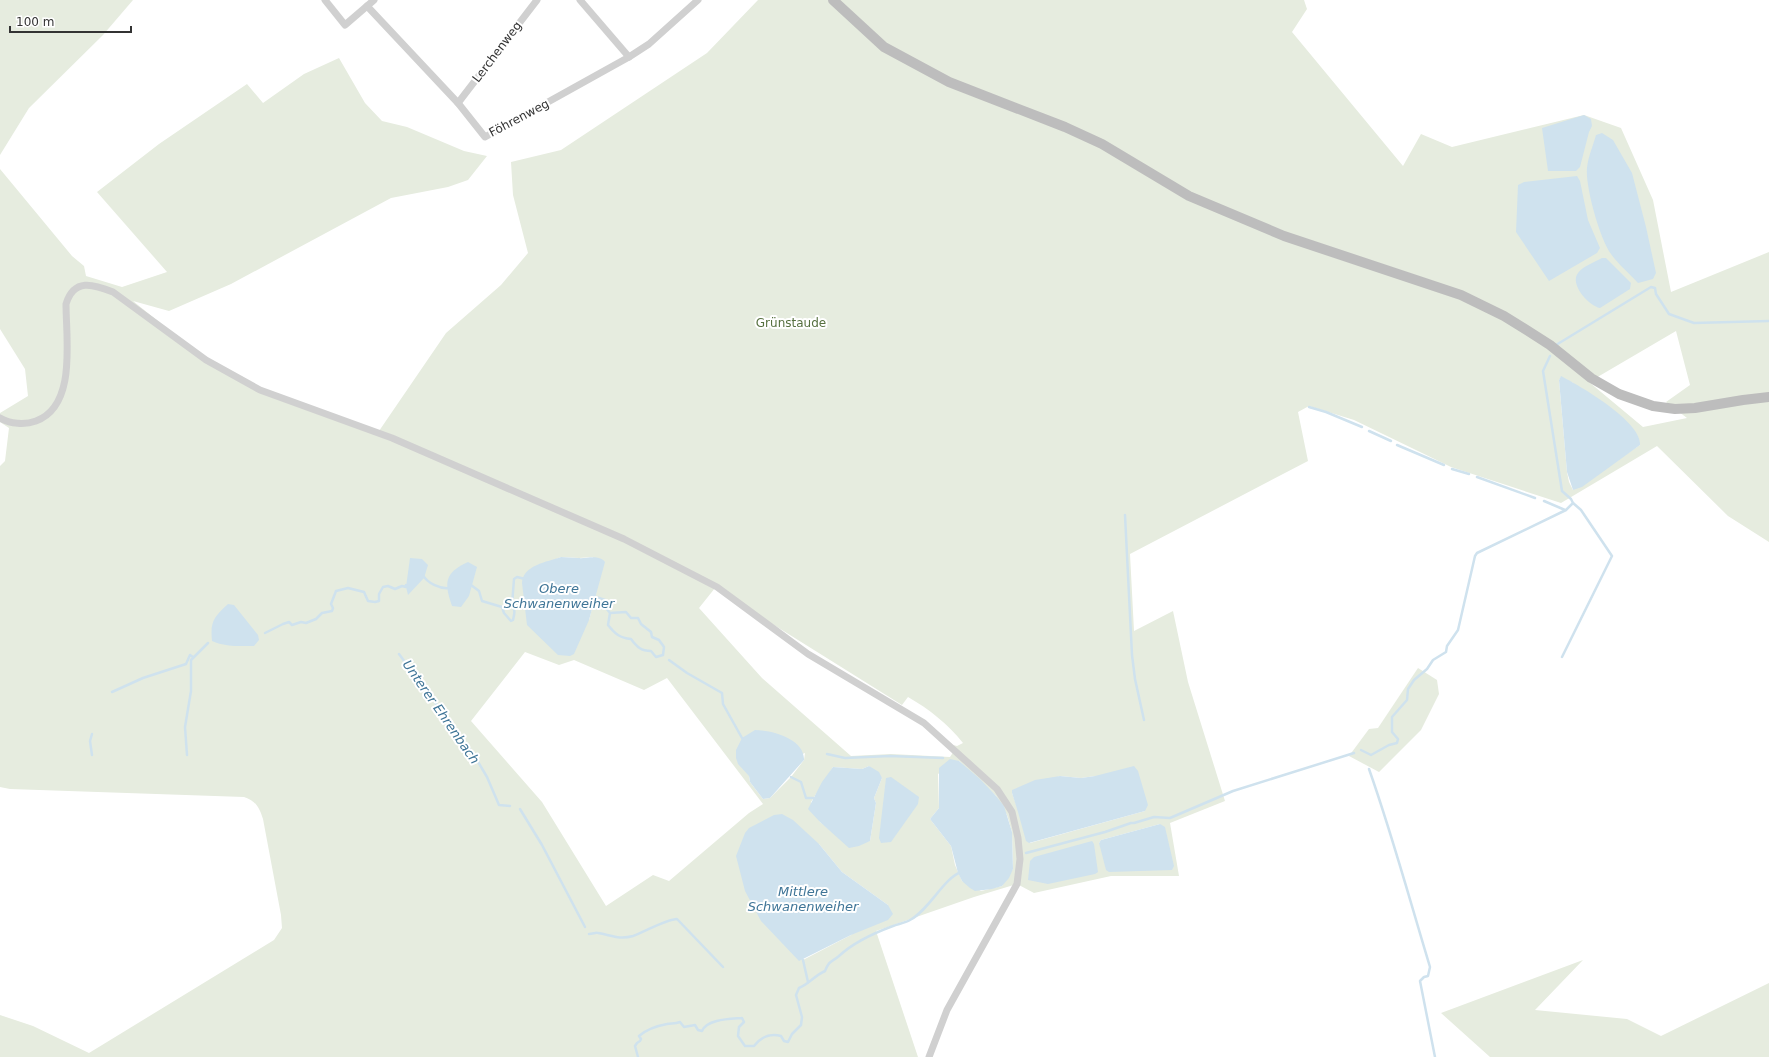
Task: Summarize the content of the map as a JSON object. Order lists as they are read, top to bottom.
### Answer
{
  "streets": {
    "street": ["Lerchenweg", "Föhrenweg"]
  },
  "crossings": [
    ["Lerchenweg", "Föhrenweg"]
  ],
  "water": ["Obere Schwanenweiher", "Unterer Ehrenbach", "Mittlere Schwanenweiher"],
  "parks": ["Grünstaude"],
  "scale_bar": "100 m"
}
